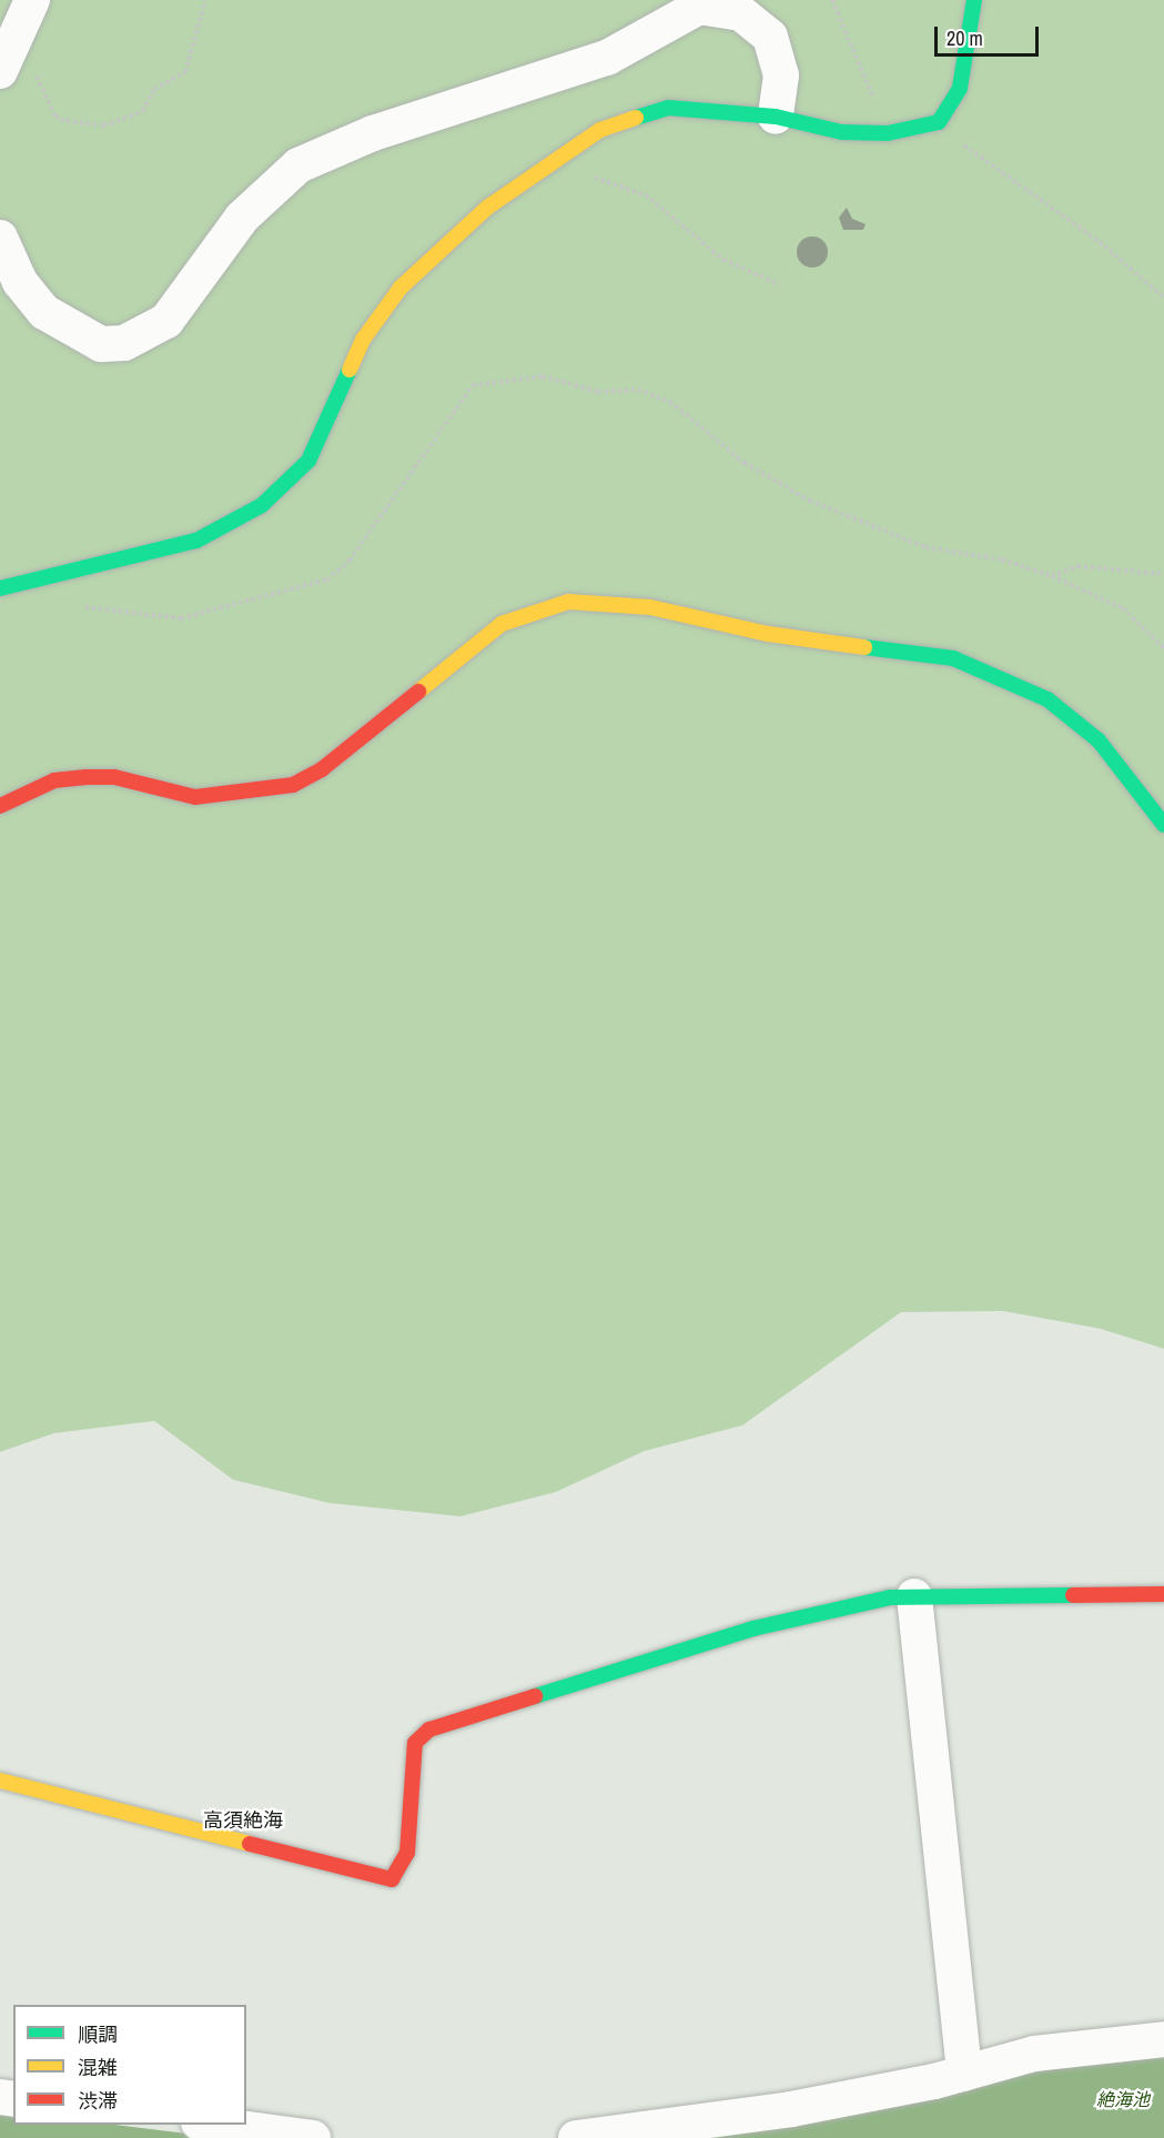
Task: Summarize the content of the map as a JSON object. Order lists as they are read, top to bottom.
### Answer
{
  "districts": ["高須絶海"],
  "water": ["絶海池"],
  "legend": ["順調", "混雑", "渋滞"],
  "scale_bar": "20 m"
}
